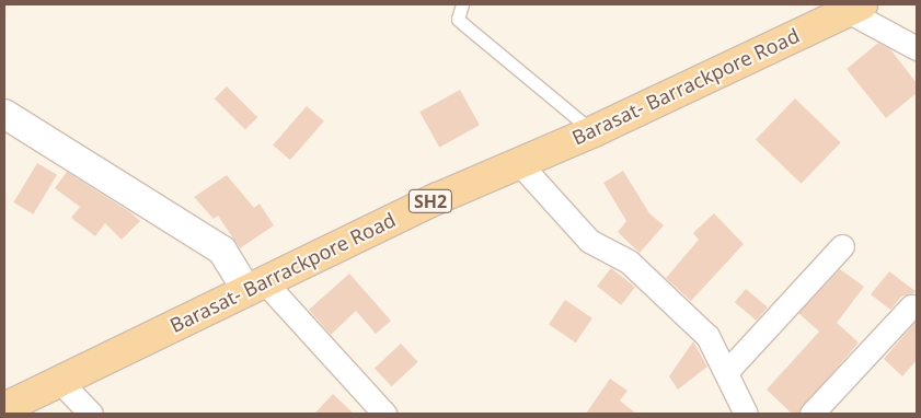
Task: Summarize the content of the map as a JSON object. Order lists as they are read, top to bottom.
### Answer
{
  "streets": {
    "main road": ["Barasat- Barrackpore Road", "SH2"]
  }
}
